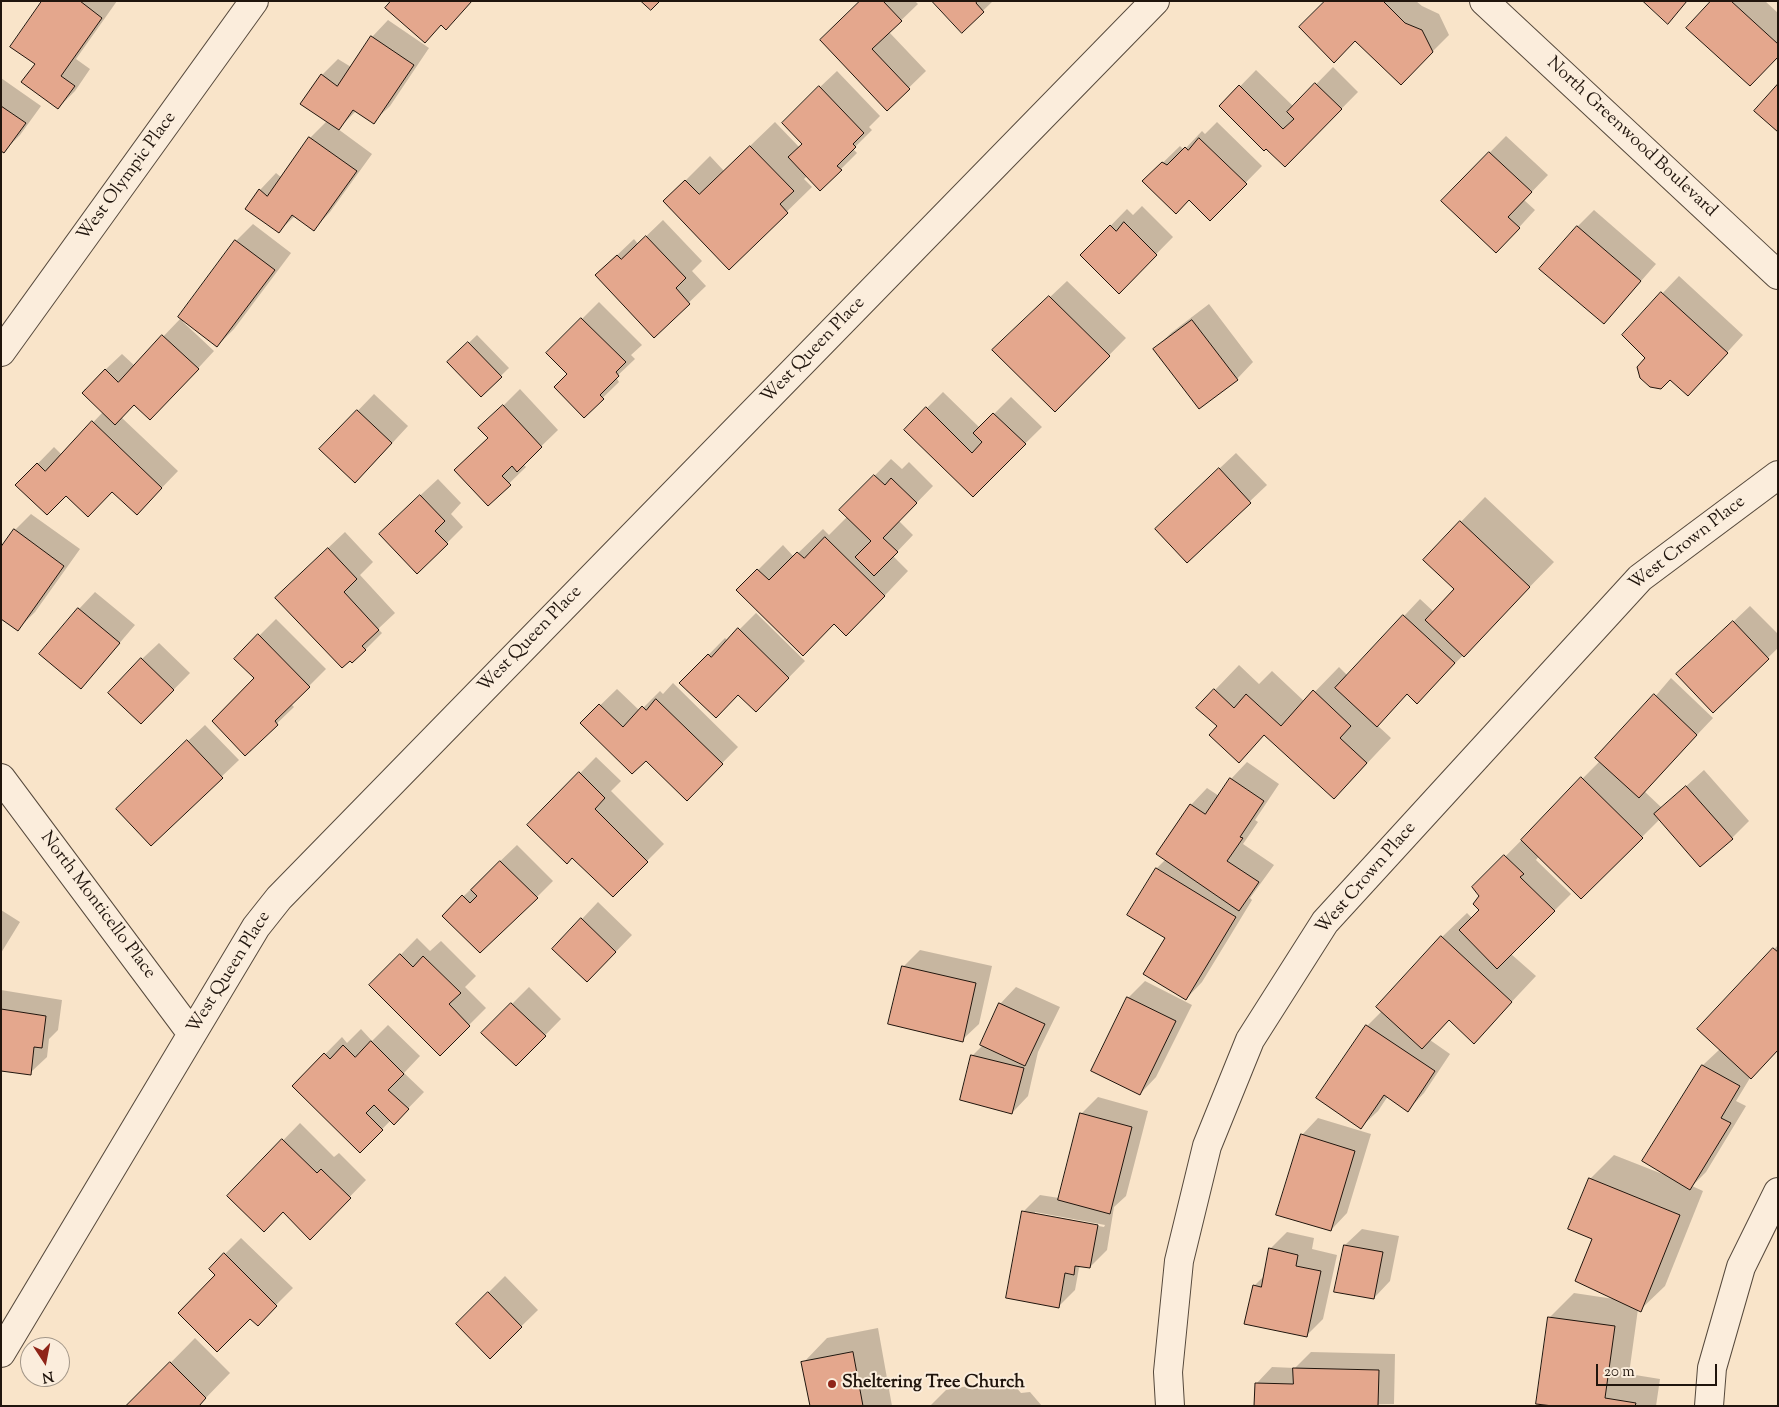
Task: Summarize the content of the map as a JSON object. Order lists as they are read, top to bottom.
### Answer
{
  "streets": {
    "street": [
      "North Greenwood Boulevard",
      "West Olympic Place",
      "West Queen Place",
      "West Crown Place",
      "North Monticello Place"
    ]
  },
  "crossings": [
    ["West Queen Place", "North Monticello Place"]
  ],
  "places": ["Sheltering Tree Church"],
  "scale_bar": "20 m",
  "north": "bottom"
}
